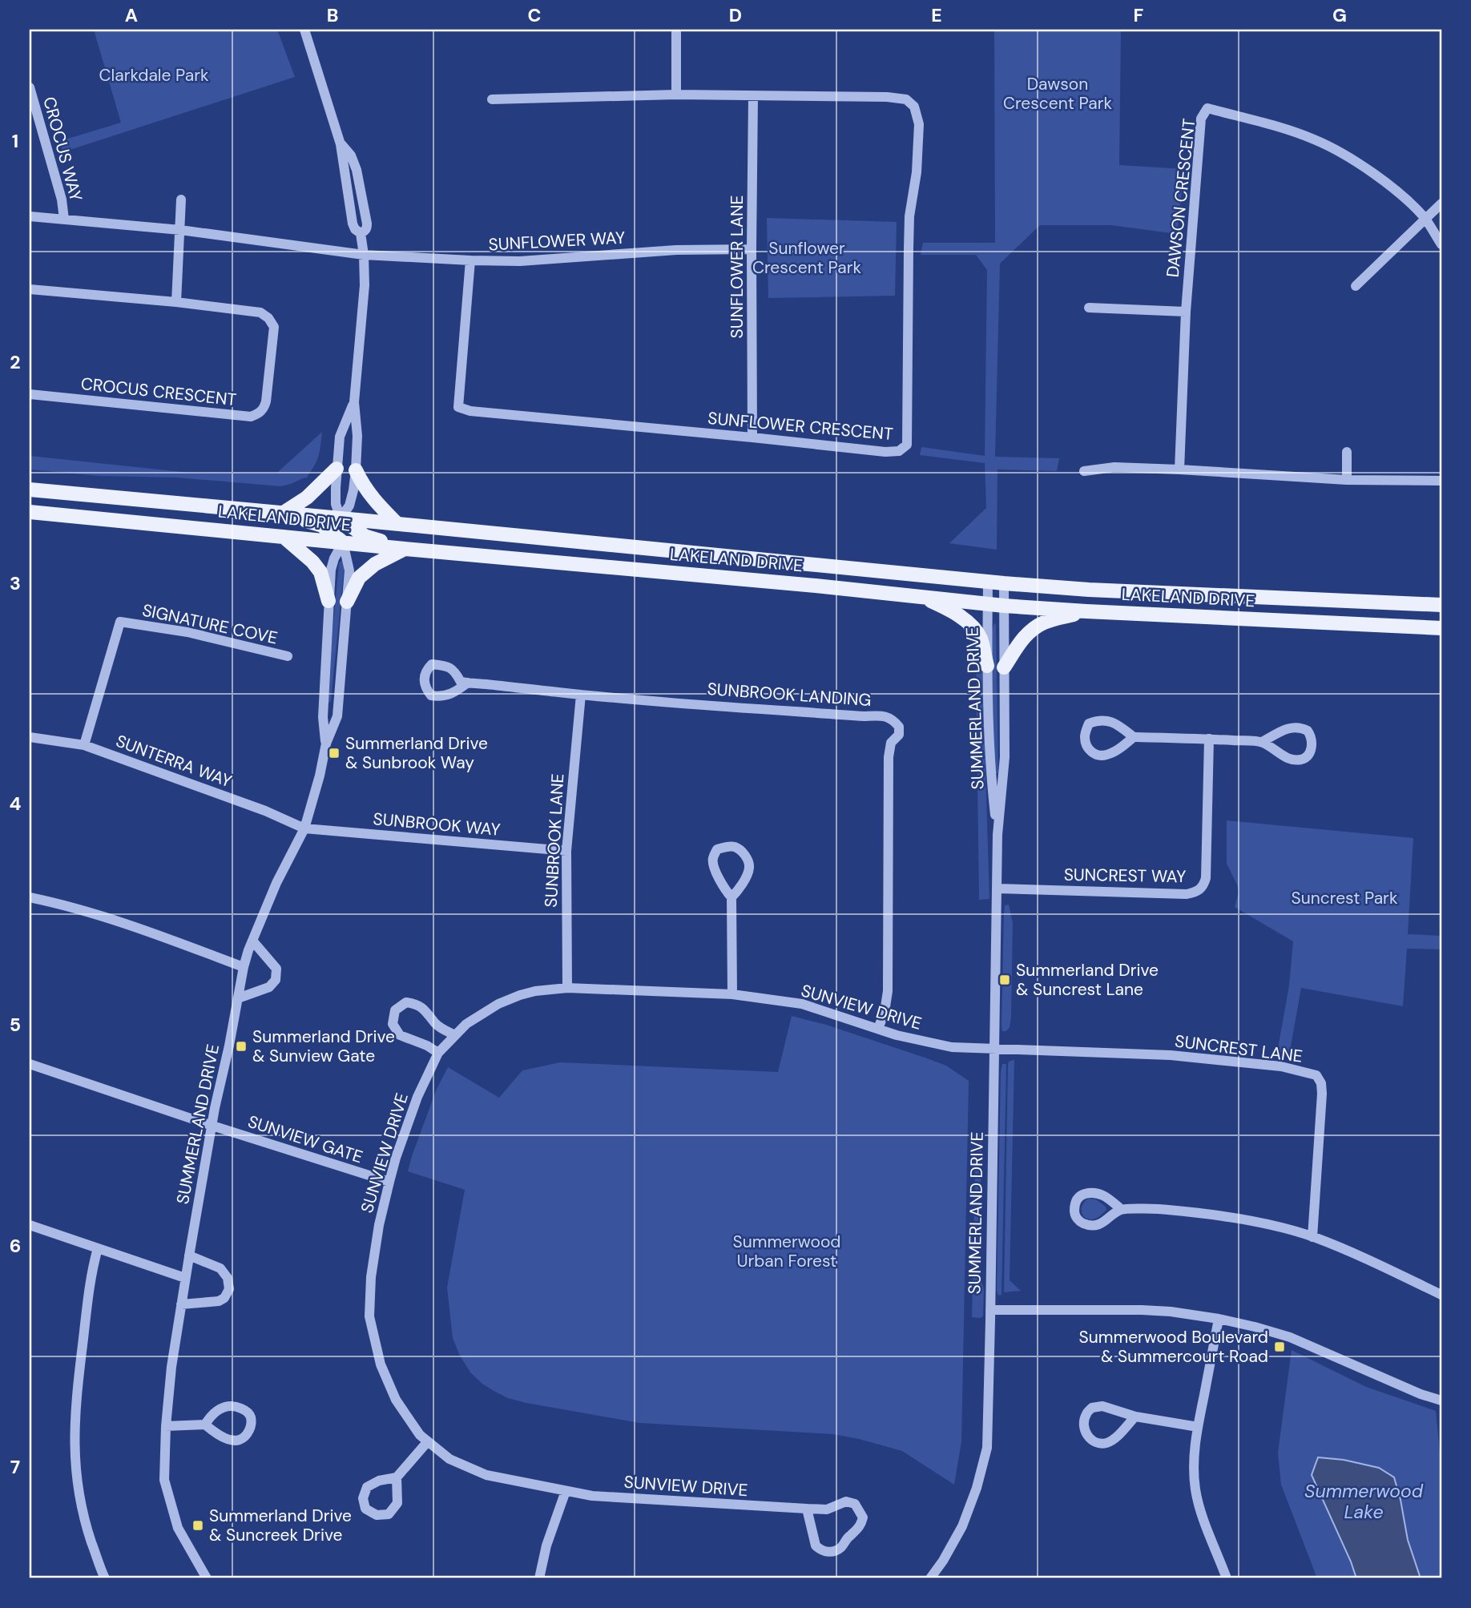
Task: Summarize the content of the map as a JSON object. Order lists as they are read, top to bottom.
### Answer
{
  "streets": {
    "main road": ["LAKELAND DRIVE"],
    "street": [
      "CROCUS WAY",
      "DAWSON CRESCENT",
      "SUNFLOWER WAY",
      "SUNFLOWER LANE",
      "CROCUS CRESCENT",
      "SUNFLOWER CRESCENT",
      "SIGNATURE COVE",
      "SUNBROOK LANDING",
      "SUMMERLAND DRIVE",
      "SUNTERRA WAY",
      "SUNBROOK WAY",
      "SUNBROOK LANE",
      "SUNCREST WAY",
      "SUNVIEW DRIVE",
      "SUNCREST LANE",
      "SUNVIEW GATE"
    ]
  },
  "crossings": [
    ["SUNFLOWER WAY", "SUNFLOWER LANE"],
    ["SUNFLOWER WAY", "SUNFLOWER CRESCENT"],
    ["SUNFLOWER LANE", "SUNFLOWER CRESCENT"],
    ["LAKELAND DRIVE", "SUMMERLAND DRIVE"],
    ["SIGNATURE COVE", "SUNTERRA WAY"],
    ["SUNBROOK LANDING", "SUNBROOK LANE"],
    ["SUNBROOK LANDING", "SUNVIEW DRIVE"],
    ["SUMMERLAND DRIVE", "SUNTERRA WAY"],
    ["SUMMERLAND DRIVE", "SUNBROOK WAY"],
    ["SUMMERLAND DRIVE", "SUNCREST WAY"],
    ["SUMMERLAND DRIVE", "SUNVIEW DRIVE"],
    ["SUMMERLAND DRIVE", "SUNCREST LANE"],
    ["SUMMERLAND DRIVE", "SUNVIEW GATE"],
    ["SUNTERRA WAY", "SUNBROOK WAY"],
    ["SUNBROOK WAY", "SUNBROOK LANE"],
    ["SUNBROOK LANE", "SUNVIEW DRIVE"],
    ["SUNVIEW DRIVE", "SUNCREST LANE"],
    ["SUNVIEW DRIVE", "SUNVIEW GATE"]
  ],
  "water": ["Summerwood Lake"],
  "parks": [
    "Clarkdale Park",
    "Dawson Crescent Park",
    "Sunflower Crescent Park",
    "Suncrest Park",
    "Summerwood Urban Forest"
  ],
  "places": {
    "transit": [
      "Summerland Drive & Sunbrook Way",
      "Summerland Drive & Suncrest Lane",
      "Summerland Drive & Sunview Gate",
      "Summerwood Boulevard & Summercourt Road",
      "Summerland Drive & Suncreek Drive"
    ]
  },
  "grid": {
    "columns": [
      "A",
      "B",
      "C",
      "D",
      "E",
      "F",
      "G"
    ],
    "rows": [
      "1",
      "2",
      "3",
      "4",
      "5",
      "6",
      "7"
    ]
  }
}
